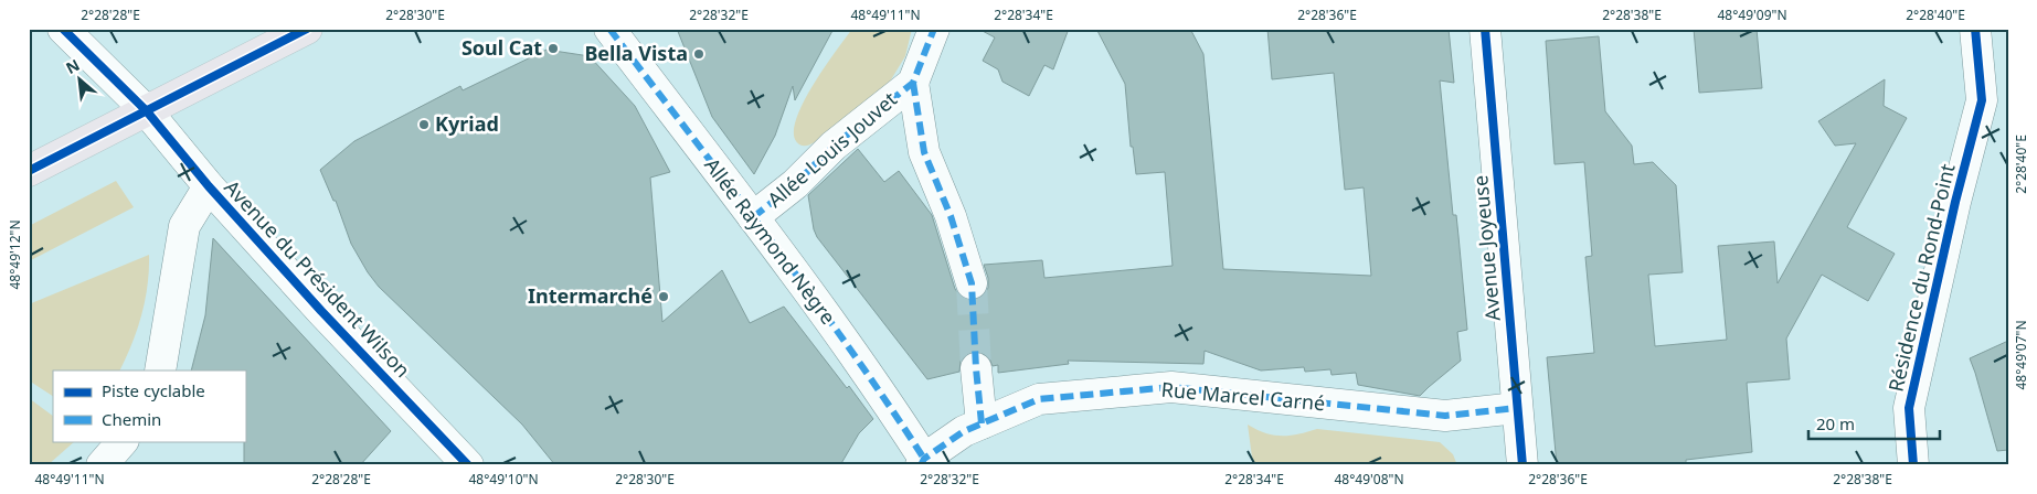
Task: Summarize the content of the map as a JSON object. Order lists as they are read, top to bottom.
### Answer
{
  "streets": {
    "street": [
      "Allée Louis Jouvet",
      "Allée Raymond Nègre",
      "Avenue Joyeuse",
      "Résidence du Rond-Point",
      "Avenue du Président Wilson",
      "Rue Marcel Carné"
    ]
  },
  "crossings": [
    ["Allée Louis Jouvet", "Allée Raymond Nègre"],
    ["Allée Raymond Nègre", "Rue Marcel Carné"],
    ["Avenue Joyeuse", "Rue Marcel Carné"]
  ],
  "places": [
    "Soul Cat",
    "Bella Vista",
    "Kyriad",
    "Intermarché"
  ],
  "legend": ["Piste cyclable", "Chemin"],
  "scale_bar": "20 m",
  "north": "top left",
  "coordinates": [
    "2°28'28\"E",
    "2°28'30\"E",
    "2°28'32\"E",
    "48°49'11\"N",
    "2°28'34\"E",
    "2°28'36\"E",
    "2°28'38\"E",
    "48°49'09\"N",
    "2°28'40\"E",
    "48°49'12\"N",
    "48°49'07\"N",
    "48°49'10\"N",
    "48°49'08\"N"
  ]
}
